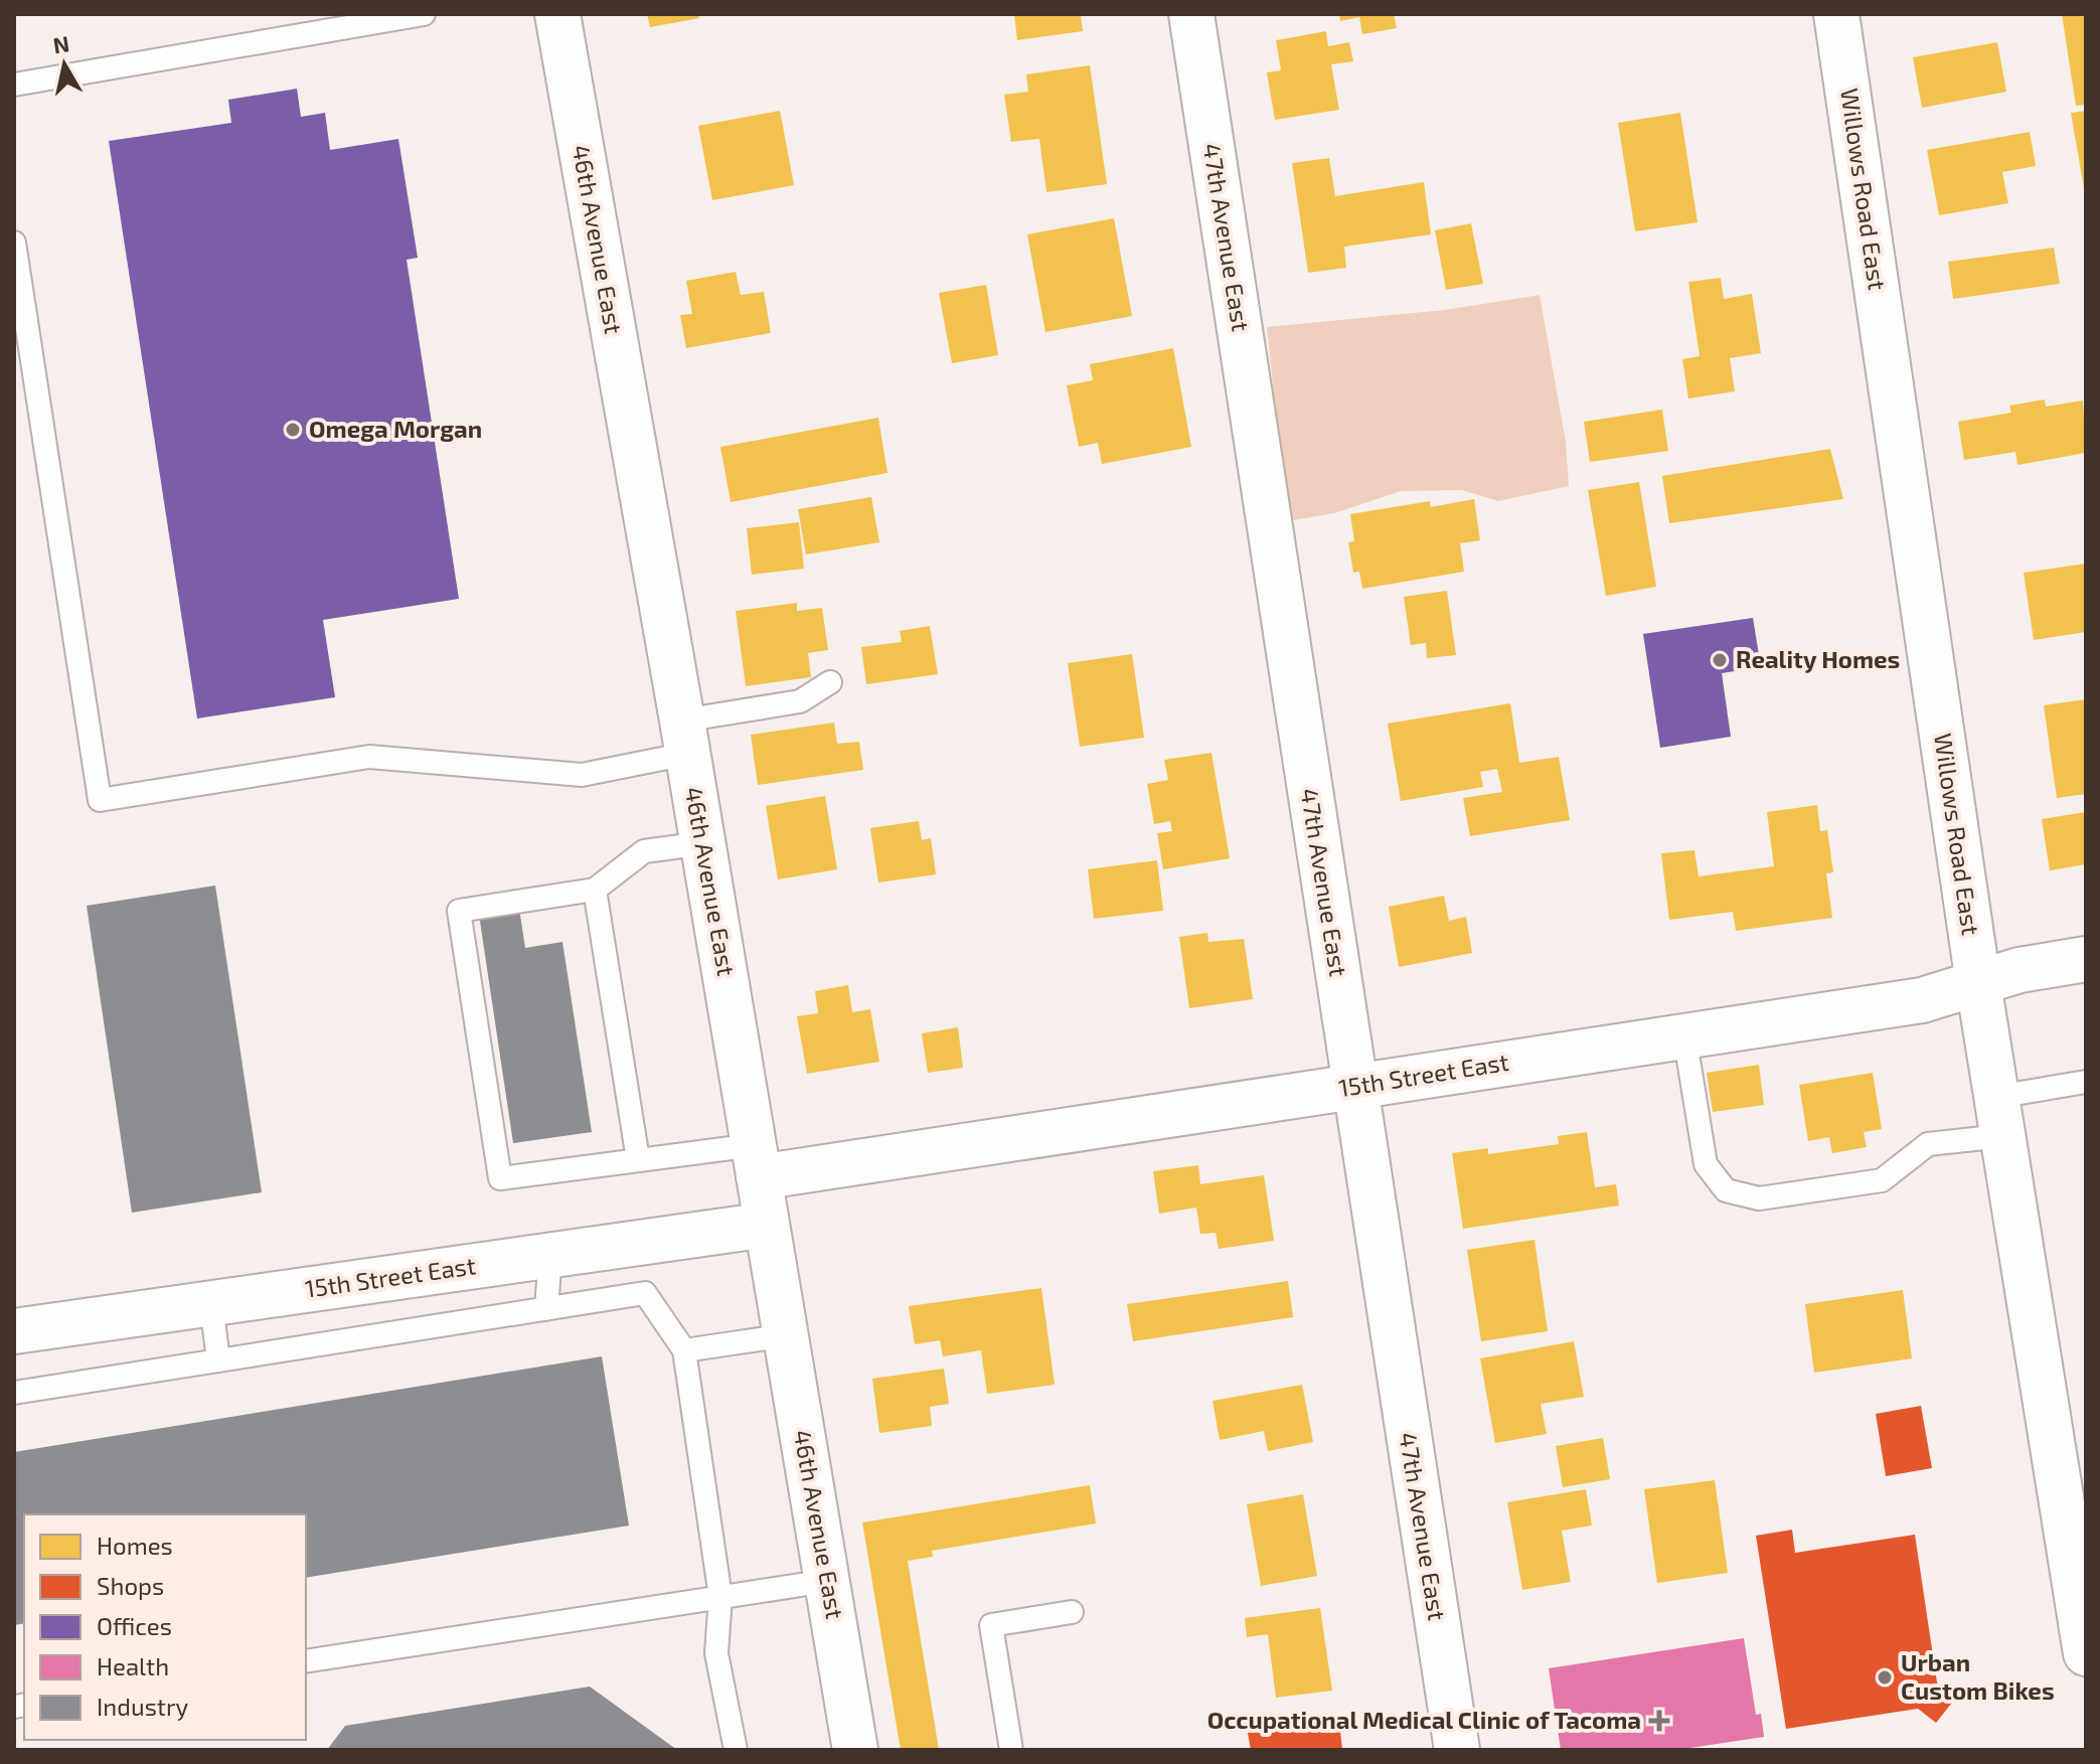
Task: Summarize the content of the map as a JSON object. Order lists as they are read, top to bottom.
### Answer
{
  "streets": {
    "street": [
      "Willows Road East",
      "47th Avenue East",
      "46th Avenue East",
      "15th Street East"
    ]
  },
  "crossings": [
    ["Willows Road East", "15th Street East"],
    ["47th Avenue East", "15th Street East"],
    ["46th Avenue East", "15th Street East"]
  ],
  "places": {
    "other": ["Omega Morgan", "Reality Homes", "Urban Custom Bikes"],
    "health": ["Occupational Medical Clinic of Tacoma"]
  },
  "legend": [
    "Homes",
    "Shops",
    "Offices",
    "Health",
    "Industry"
  ],
  "north": "top"
}
